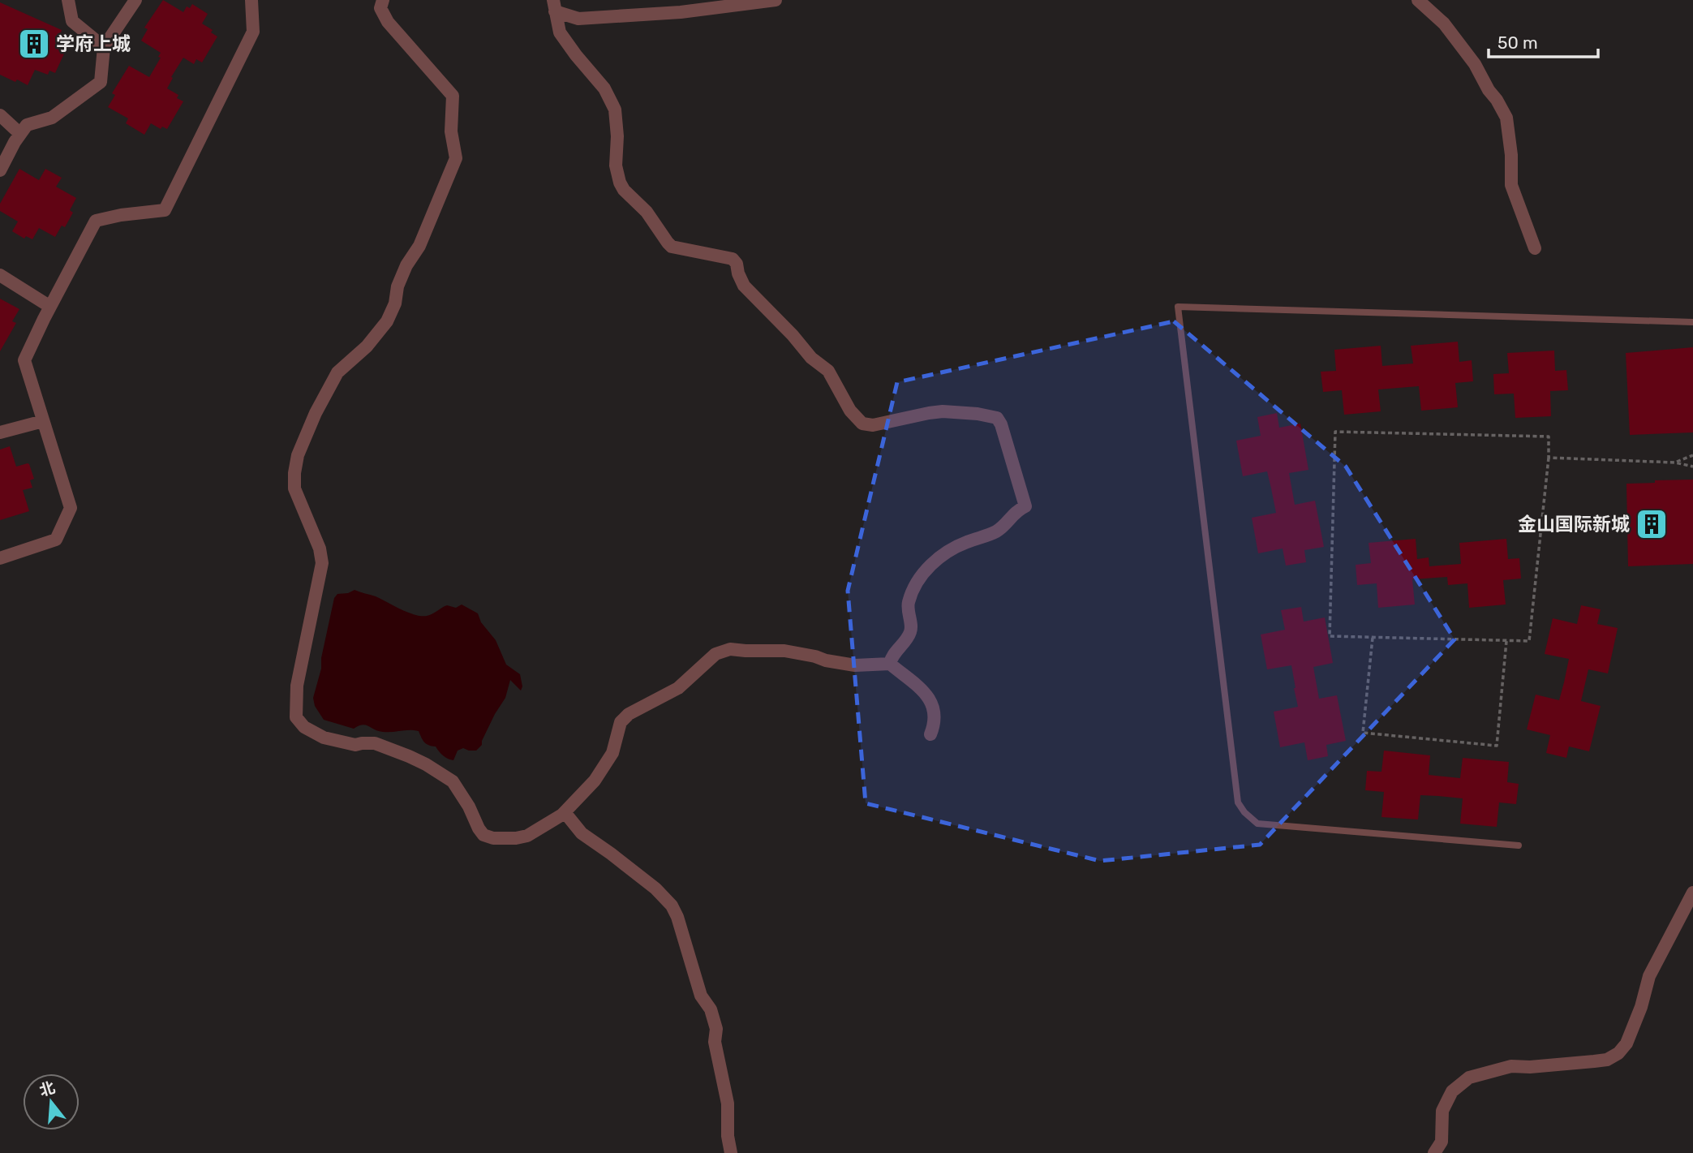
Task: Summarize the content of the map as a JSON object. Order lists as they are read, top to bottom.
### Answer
{
  "places": {
    "building": ["学府上城", "金山国际新城"]
  },
  "scale_bar": "50 m",
  "north": "top"
}
